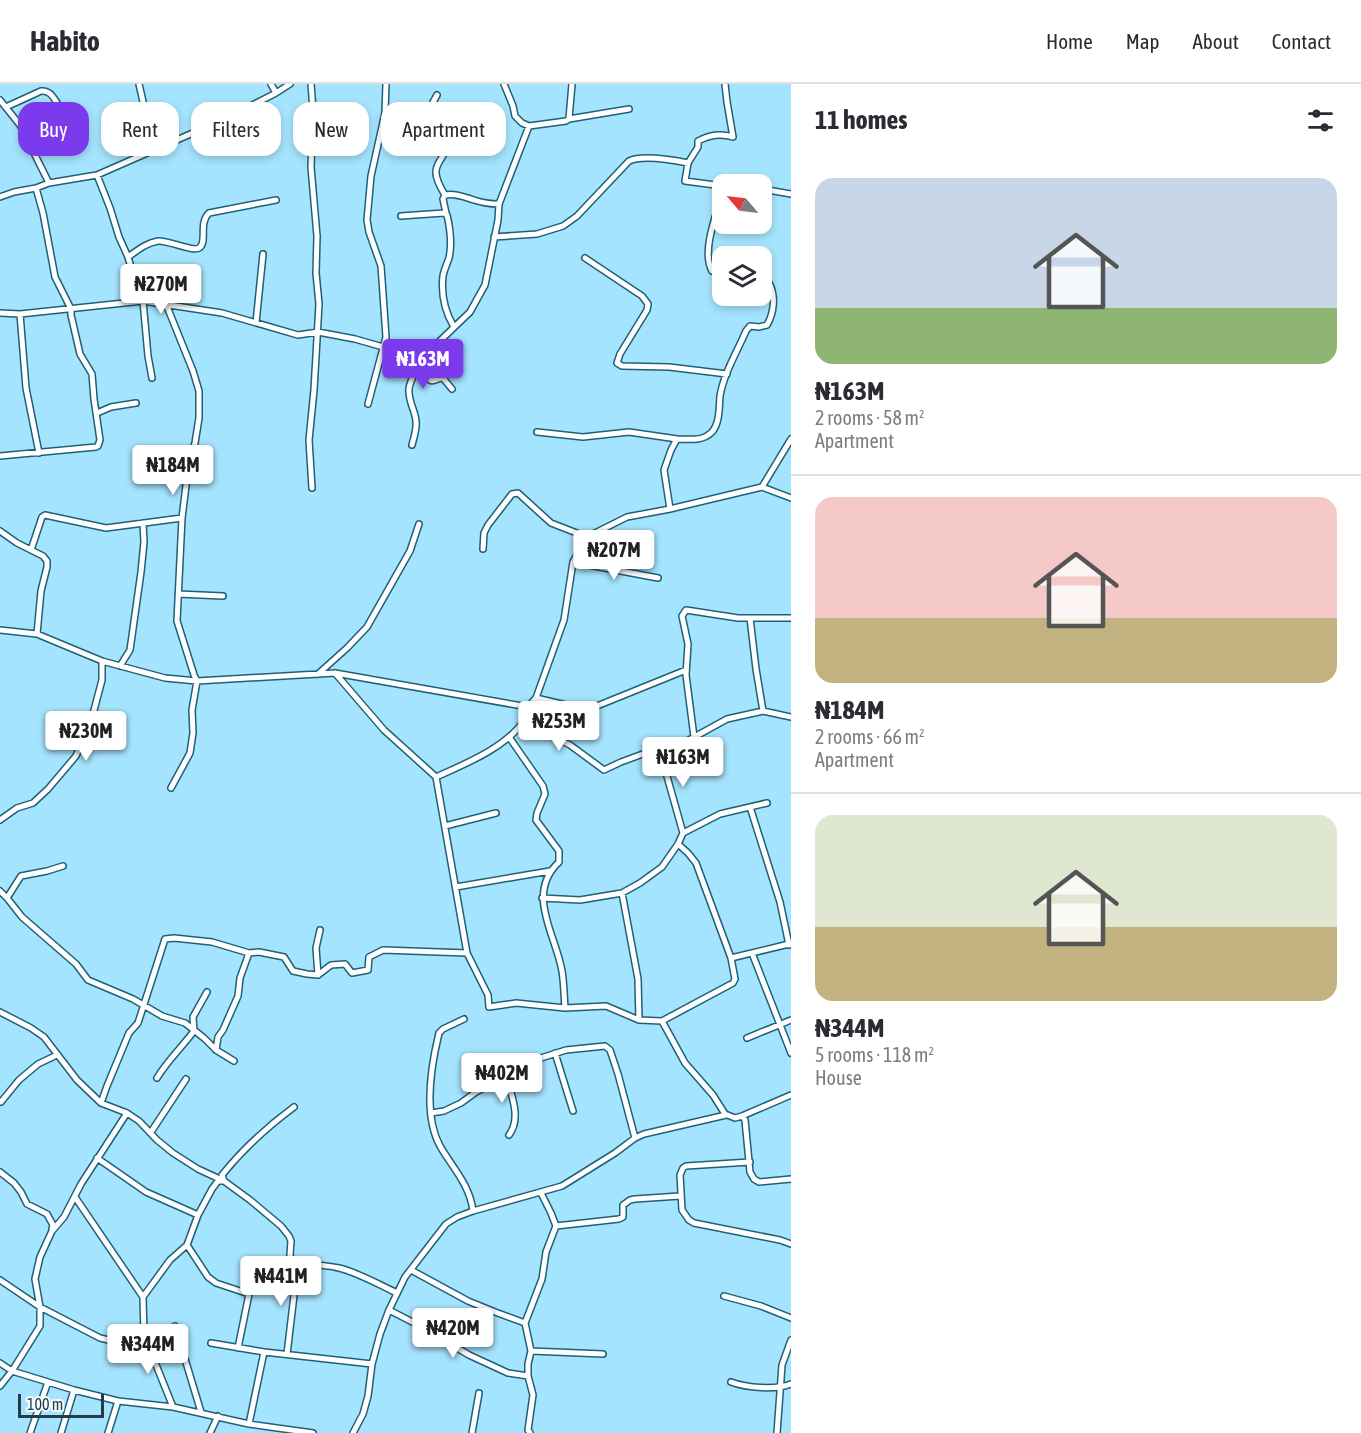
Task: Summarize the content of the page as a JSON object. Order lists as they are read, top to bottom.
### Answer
{
  "scale_bar": "100 m",
  "north": "top left",
  "page": {
    "header": "Habito",
    "nav": [
      "Home",
      "Map",
      "About",
      "Contact"
    ],
    "heading": "11 homes",
    "chip": [
      "Buy",
      "Rent",
      "Filters",
      "New",
      "Apartment"
    ],
    "list": [
      {
        "name": "₦163M",
        "note": "2 rooms · 58 m² · Apartment"
      },
      {
        "name": "₦184M",
        "note": "2 rooms · 66 m² · Apartment"
      },
      {
        "name": "₦344M",
        "note": "5 rooms · 118 m² · House"
      }
    ],
    "price": [
      "₦270M",
      "₦163M",
      "₦184M",
      "₦207M",
      "₦253M",
      "₦230M",
      "₦163M",
      "₦402M",
      "₦441M",
      "₦420M",
      "₦344M"
    ],
    "scale": "100 m"
  }
}
